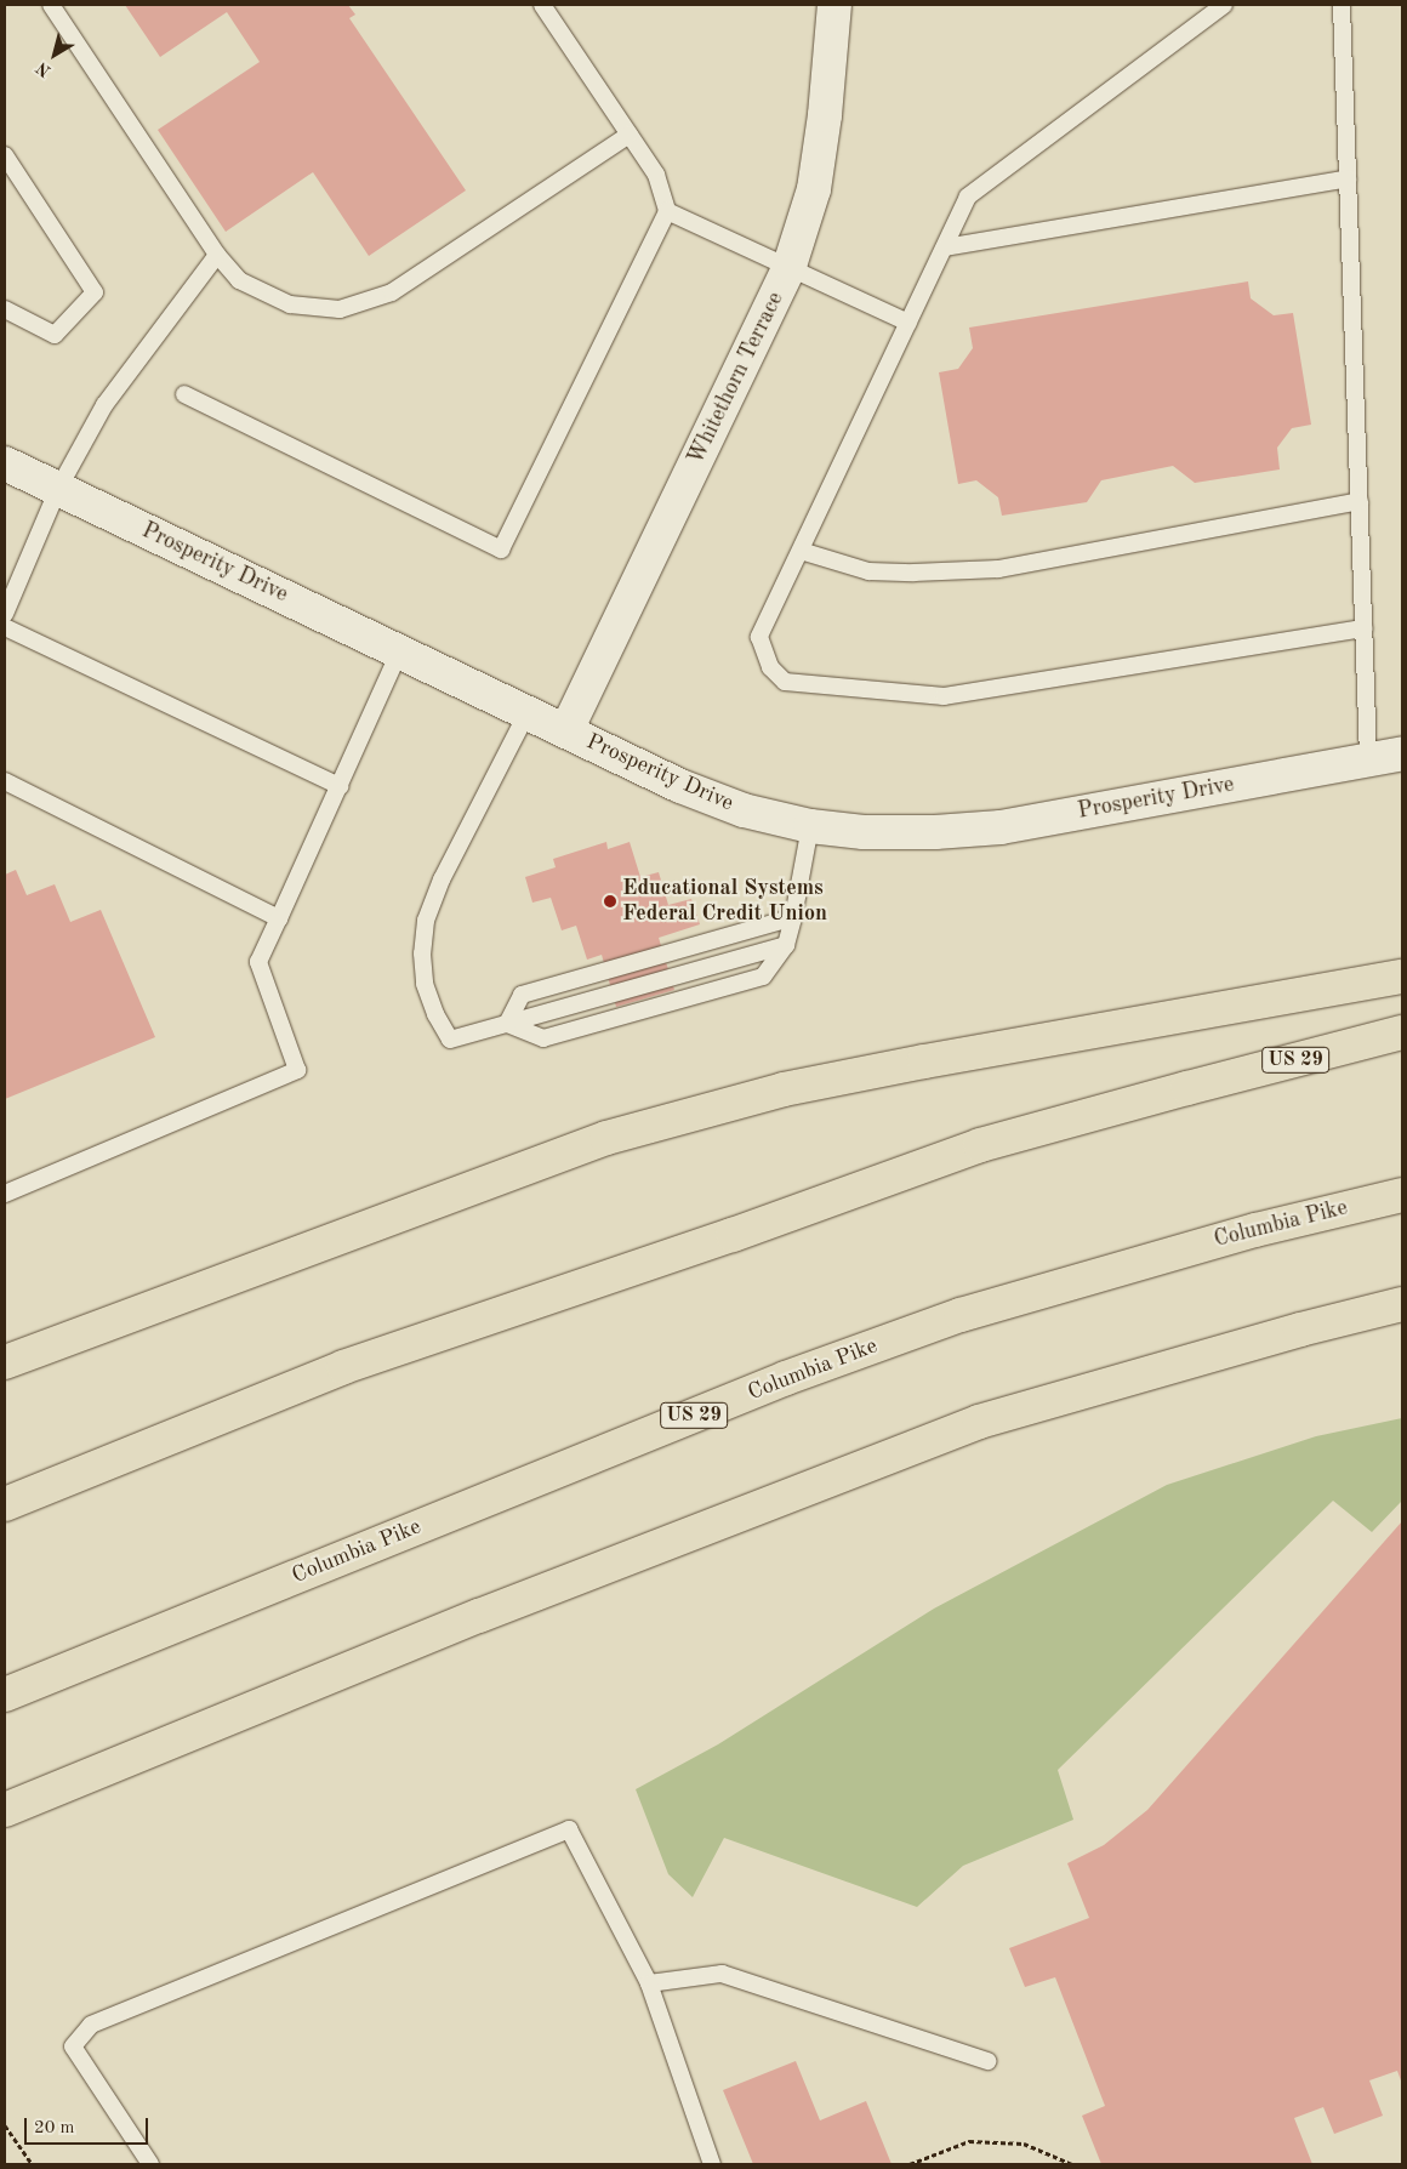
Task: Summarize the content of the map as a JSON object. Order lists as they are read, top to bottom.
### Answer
{
  "streets": {
    "highway": ["US 29", "Columbia Pike"],
    "street": ["Whitethorn Terrace", "Prosperity Drive"]
  },
  "crossings": [
    ["Whitethorn Terrace", "Prosperity Drive"]
  ],
  "places": ["Educational Systems Federal Credit Union"],
  "scale_bar": "20 m",
  "north": "bottom left"
}
